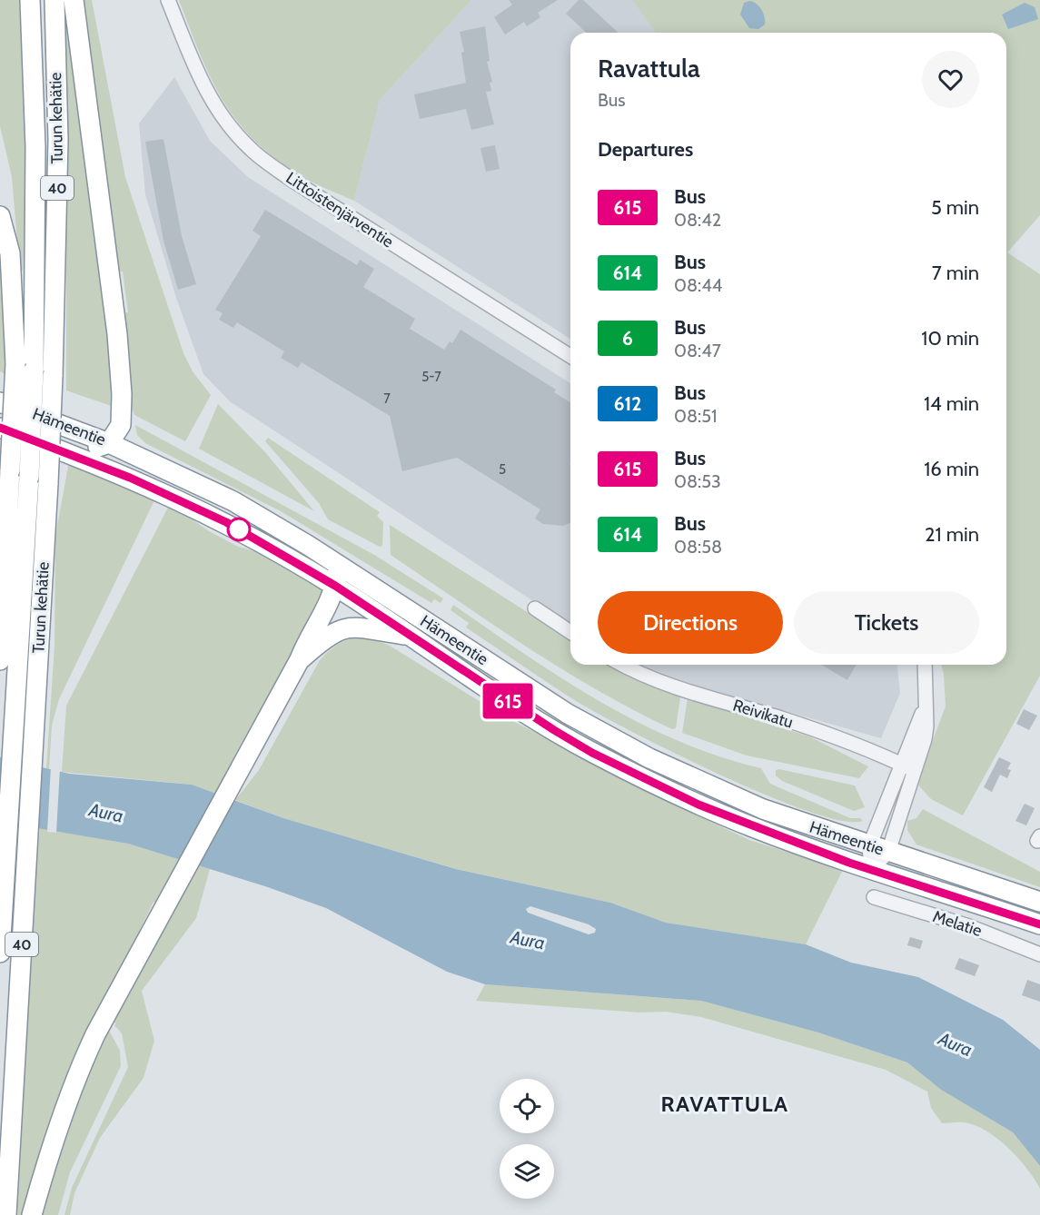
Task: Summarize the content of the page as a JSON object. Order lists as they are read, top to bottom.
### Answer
{
  "streets": {
    "highway": ["Turun kehätie", "40", "Hämeentie"],
    "street": ["Littoistenjärventie", "Reivikatu", "Melatie"]
  },
  "districts": ["RAVATTULA"],
  "water": ["Aura"],
  "lines": ["bus line 615"],
  "house_numbers": ["5-7", "7", "5"],
  "page": {
    "on_map": "615",
    "heading": [
      ["Ravattula", "Bus"],
      "Departures"
    ],
    "list": [
      {
        "mark": "615",
        "name": "Bus",
        "note": "08:42",
        "value": "5 min"
      },
      {
        "mark": "614",
        "name": "Bus",
        "note": "08:44",
        "value": "7 min"
      },
      {
        "mark": "6",
        "name": "Bus",
        "note": "08:47",
        "value": "10 min"
      },
      {
        "mark": "612",
        "name": "Bus",
        "note": "08:51",
        "value": "14 min"
      },
      {
        "mark": "615",
        "name": "Bus",
        "note": "08:53",
        "value": "16 min"
      },
      {
        "mark": "614",
        "name": "Bus",
        "note": "08:58",
        "value": "21 min"
      }
    ],
    "buttons": ["Directions", "Tickets"]
  }
}
